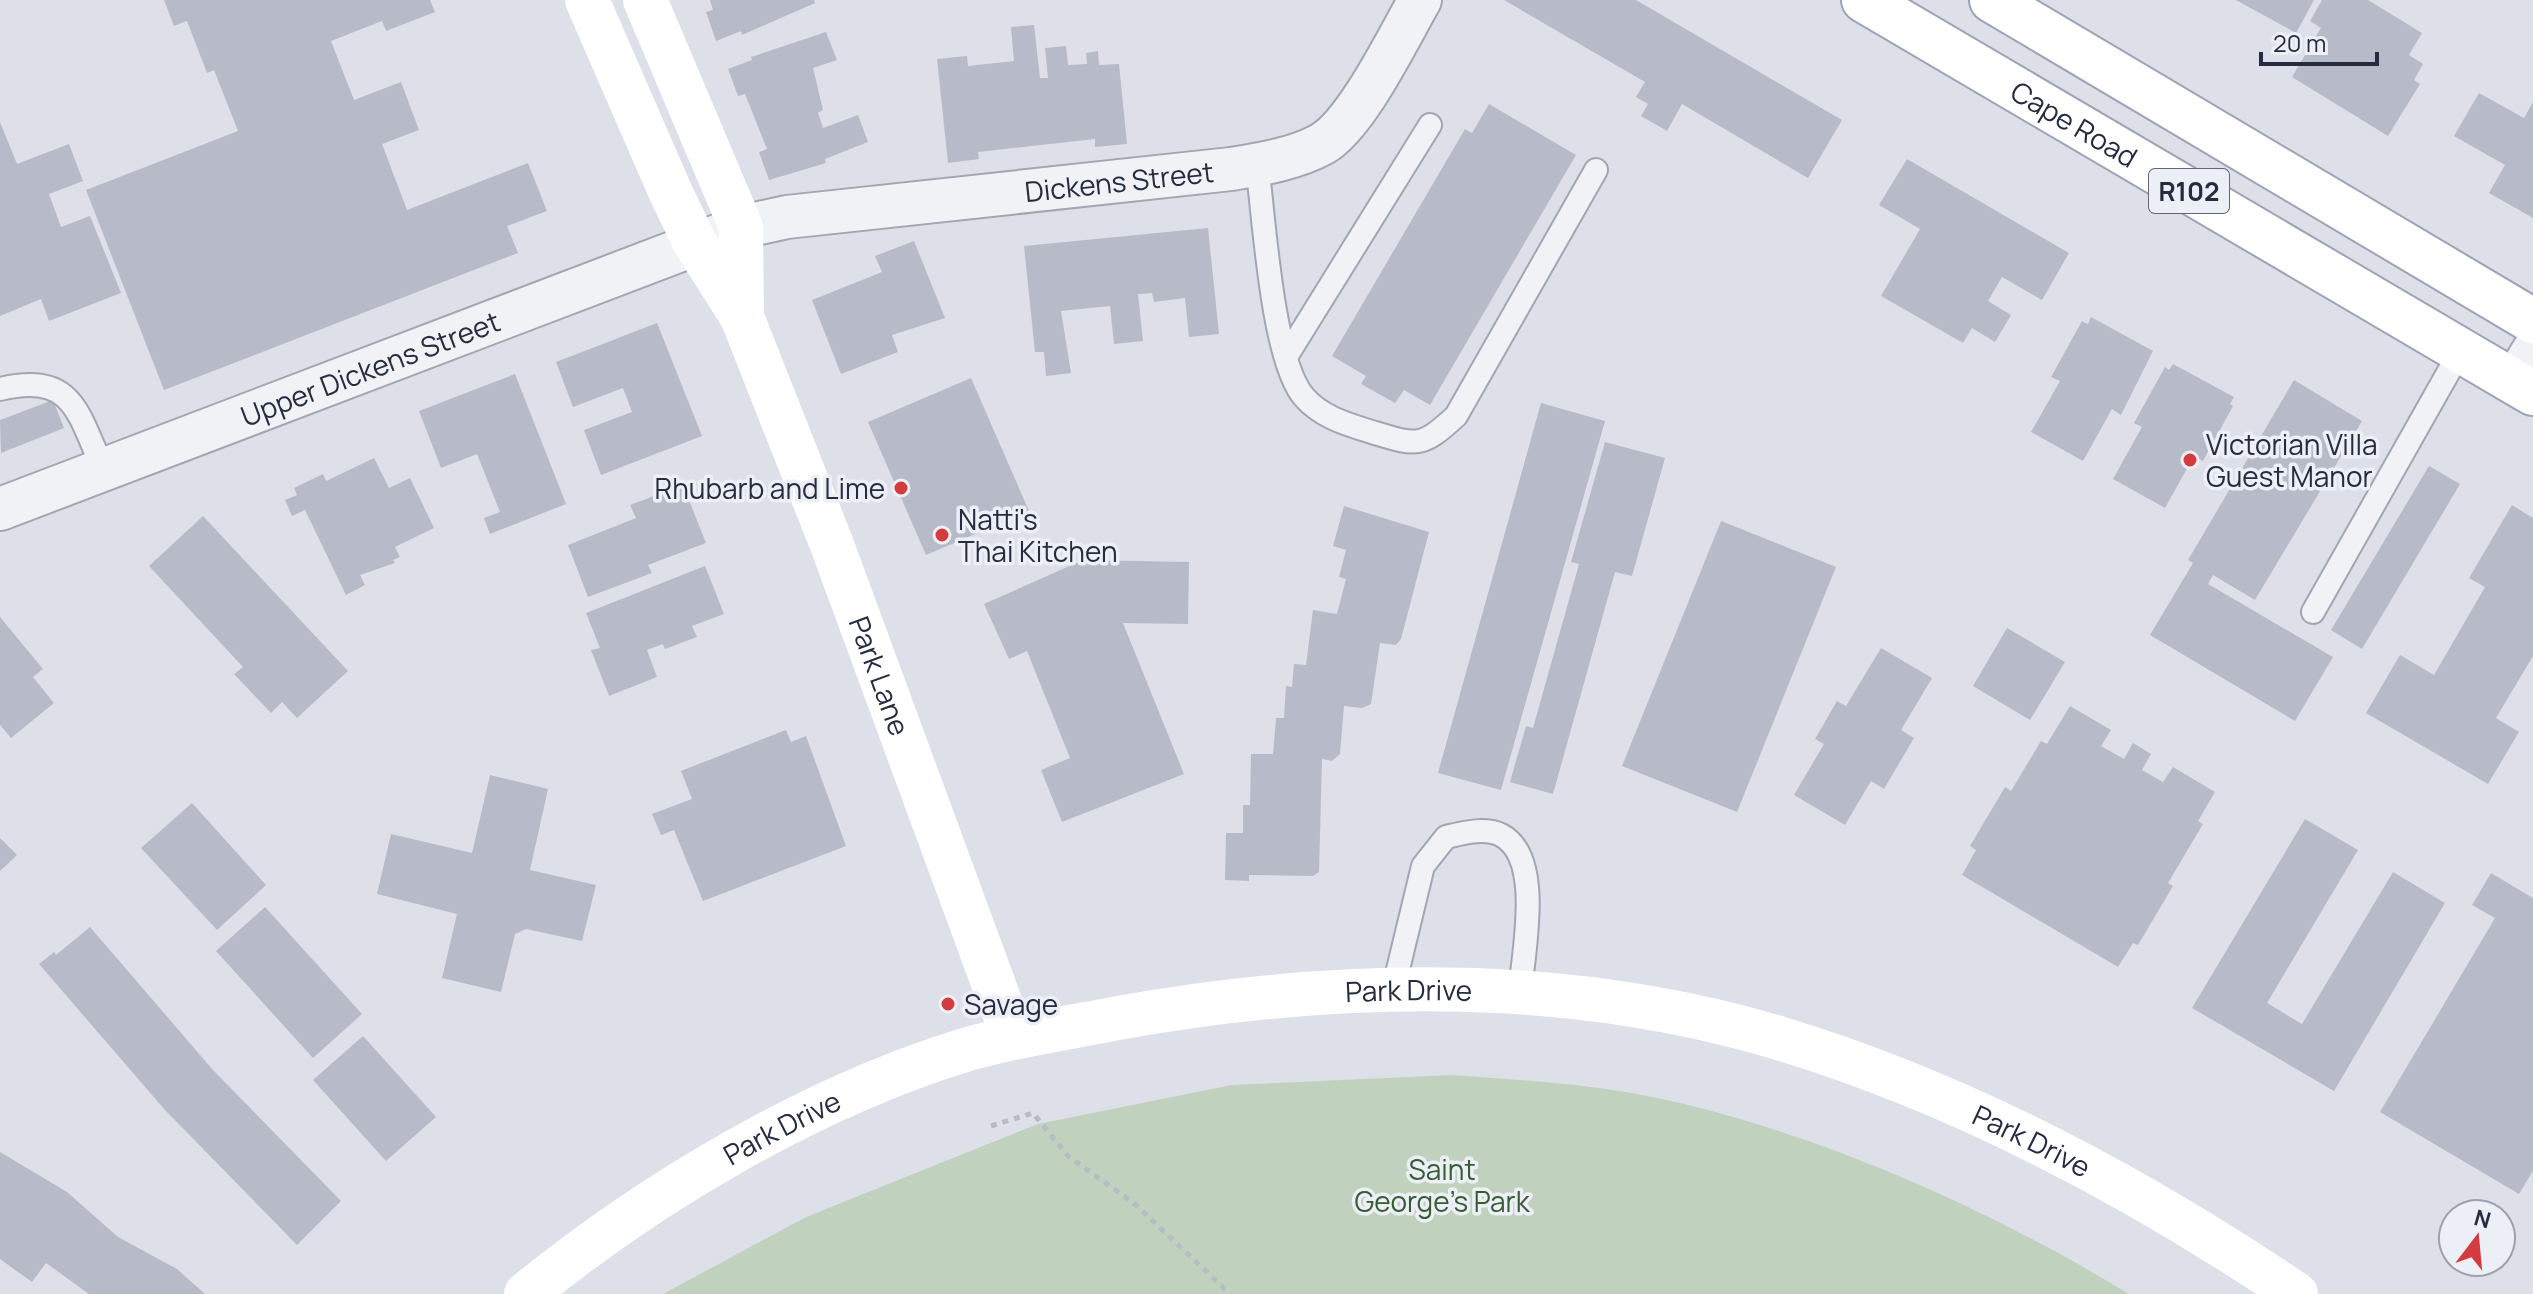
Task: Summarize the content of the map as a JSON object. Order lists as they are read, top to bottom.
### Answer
{
  "streets": {
    "street": [
      "Cape Road",
      "Dickens Street",
      "R102",
      "Upper Dickens Street",
      "Park Lane",
      "Park Drive"
    ]
  },
  "crossings": [
    ["Dickens Street", "Upper Dickens Street"],
    ["Dickens Street", "Park Lane"],
    ["Upper Dickens Street", "Park Lane"],
    ["Park Lane", "Park Drive"]
  ],
  "parks": ["Saint George's Park"],
  "places": [
    "Victorian Villa Guest Manor",
    "Rhubarb and Lime",
    "Natti's Thai Kitchen",
    "Savage"
  ],
  "scale_bar": "20 m",
  "north": "top"
}
